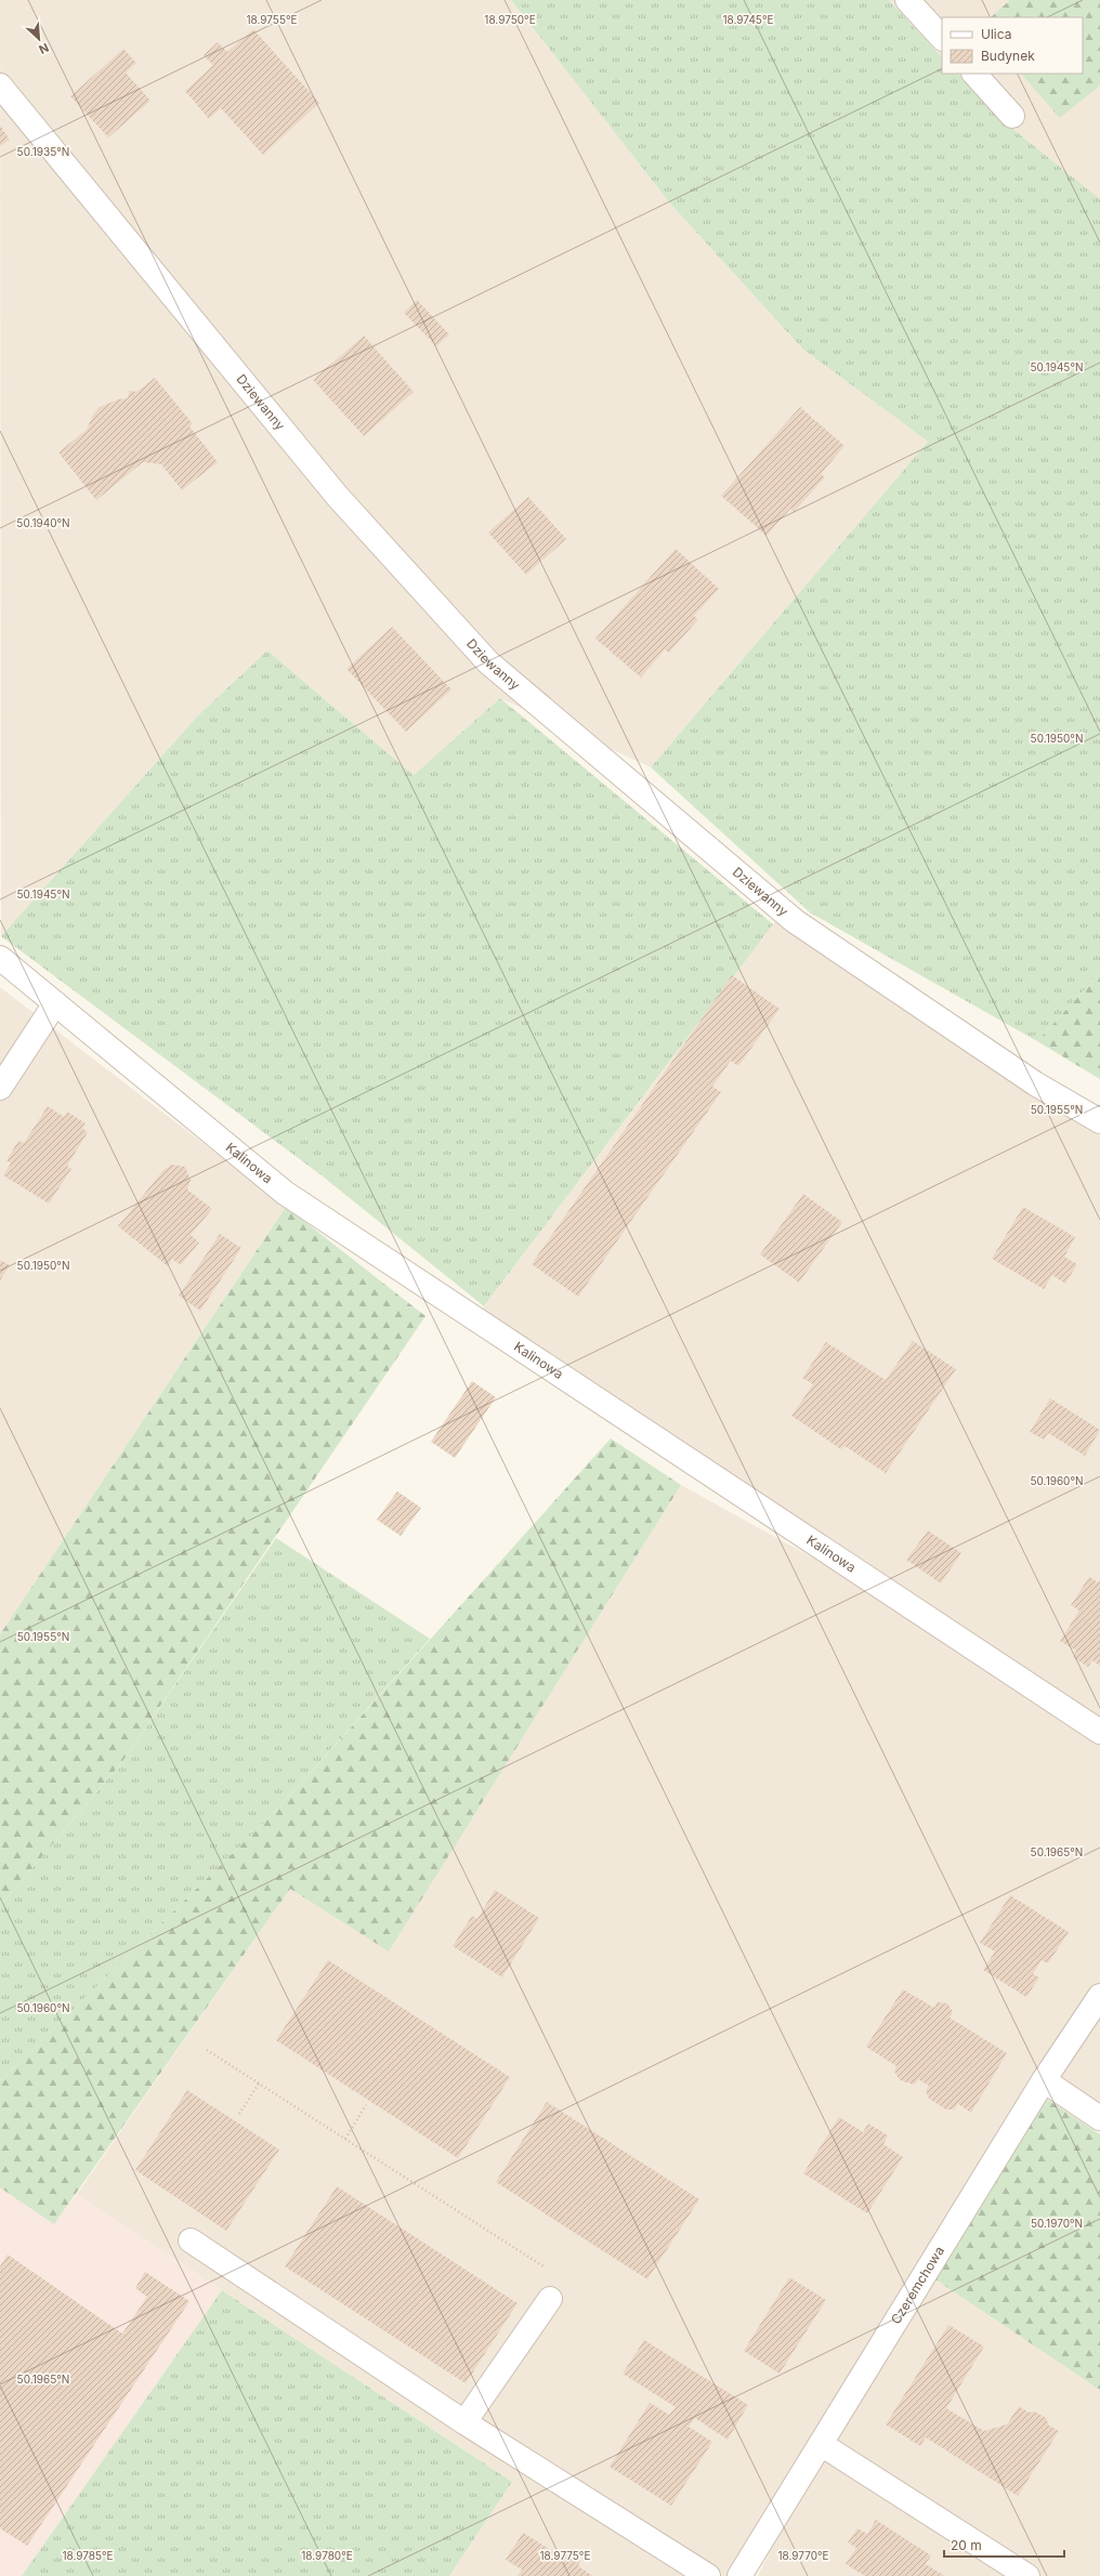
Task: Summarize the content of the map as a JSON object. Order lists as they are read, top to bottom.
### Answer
{
  "streets": {
    "street": ["Dziewanny", "Kalinowa", "Czeremchowa"]
  },
  "legend": ["Ulica", "Budynek"],
  "scale_bar": "20 m",
  "north": "bottom right",
  "coordinates": [
    "18.9755°E",
    "18.9750°E",
    "18.9745°E",
    "50.1935°N",
    "50.1945°N",
    "50.1940°N",
    "50.1950°N",
    "50.1955°N",
    "50.1960°N",
    "50.1965°N",
    "50.1970°N",
    "18.9785°E",
    "18.9780°E",
    "18.9775°E",
    "18.9770°E"
  ]
}
